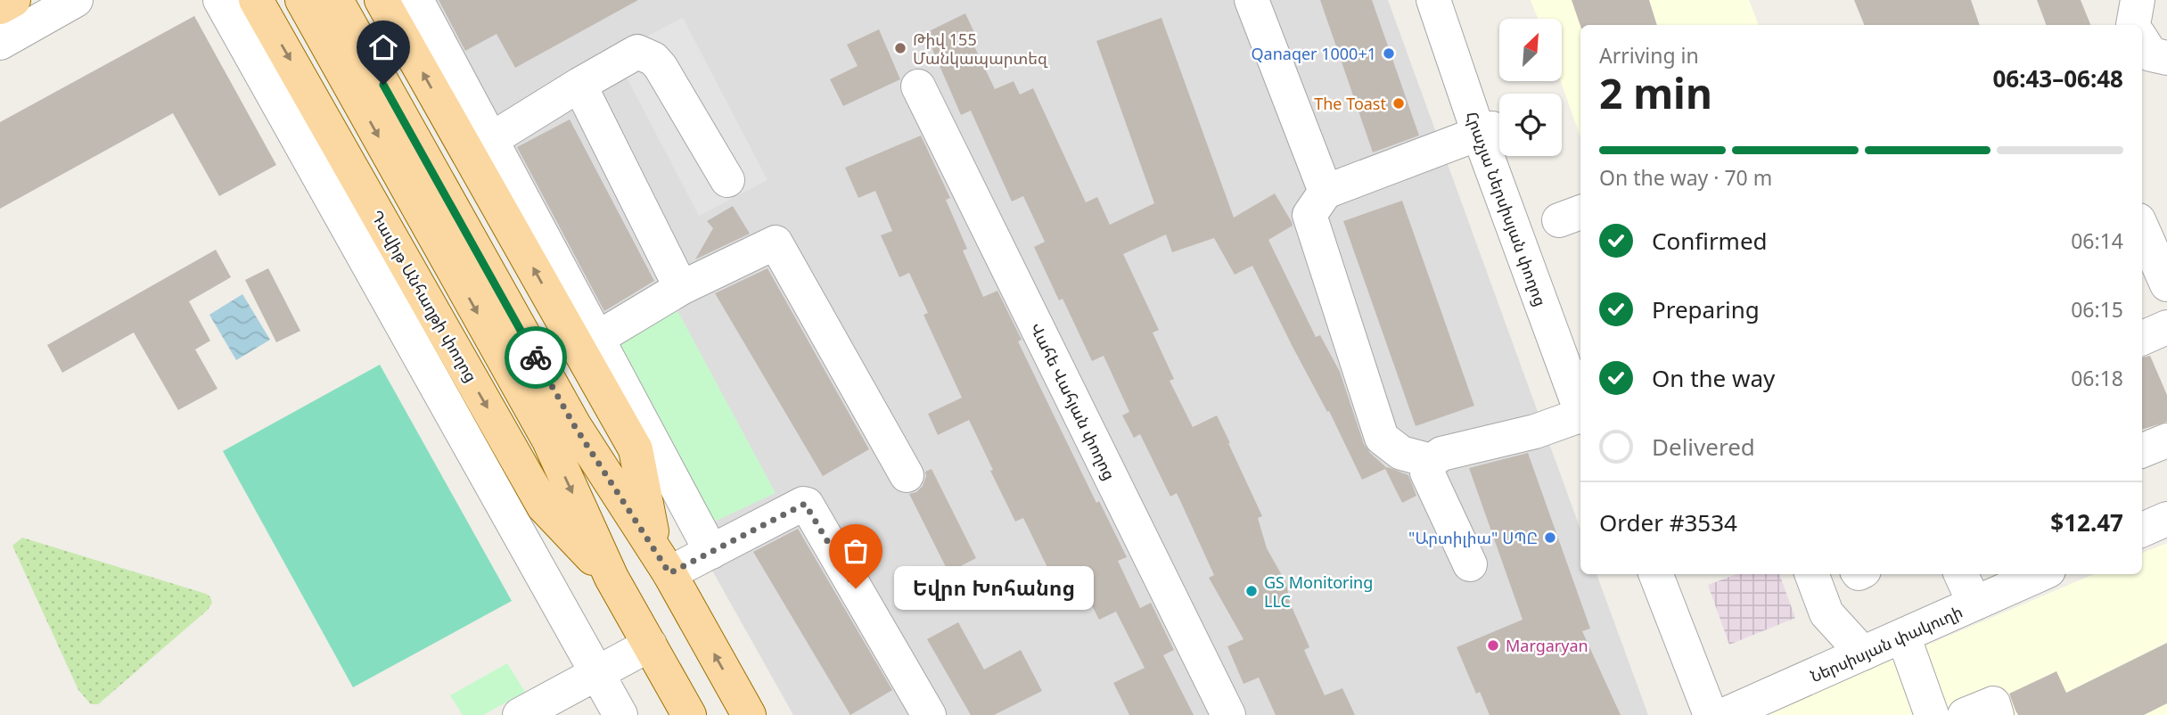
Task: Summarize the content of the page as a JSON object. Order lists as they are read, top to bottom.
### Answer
{
  "streets": {
    "main road": ["Դավիթ Անհաղթի փողոց"],
    "street": ["Հրաչյա Ներսիսյան փողոց", "Վահե Վահյան փողոց", "Ներսիսյան փակուղի"]
  },
  "places": [
    "Թիվ 155 Մանկապարտեզ",
    "Qanaqer 1000+1",
    "The Toast",
    "\"Արտիլիա\" ՍՊԸ",
    "Եվրո Խոհանոց",
    "GS Monitoring LLC",
    "Margaryan"
  ],
  "north": "top right",
  "page": {
    "heading": ["2 min", "Arriving in", "06:43–06:48"],
    "panel": ["Order #3534", "$12.47"],
    "bar": "On the way · 70 m",
    "list": [
      ["Confirmed", "06:14"],
      ["Preparing", "06:15"],
      ["On the way", "06:18"],
      "Delivered"
    ],
    "bubble": "Եվրո Խոհանոց"
  }
}
